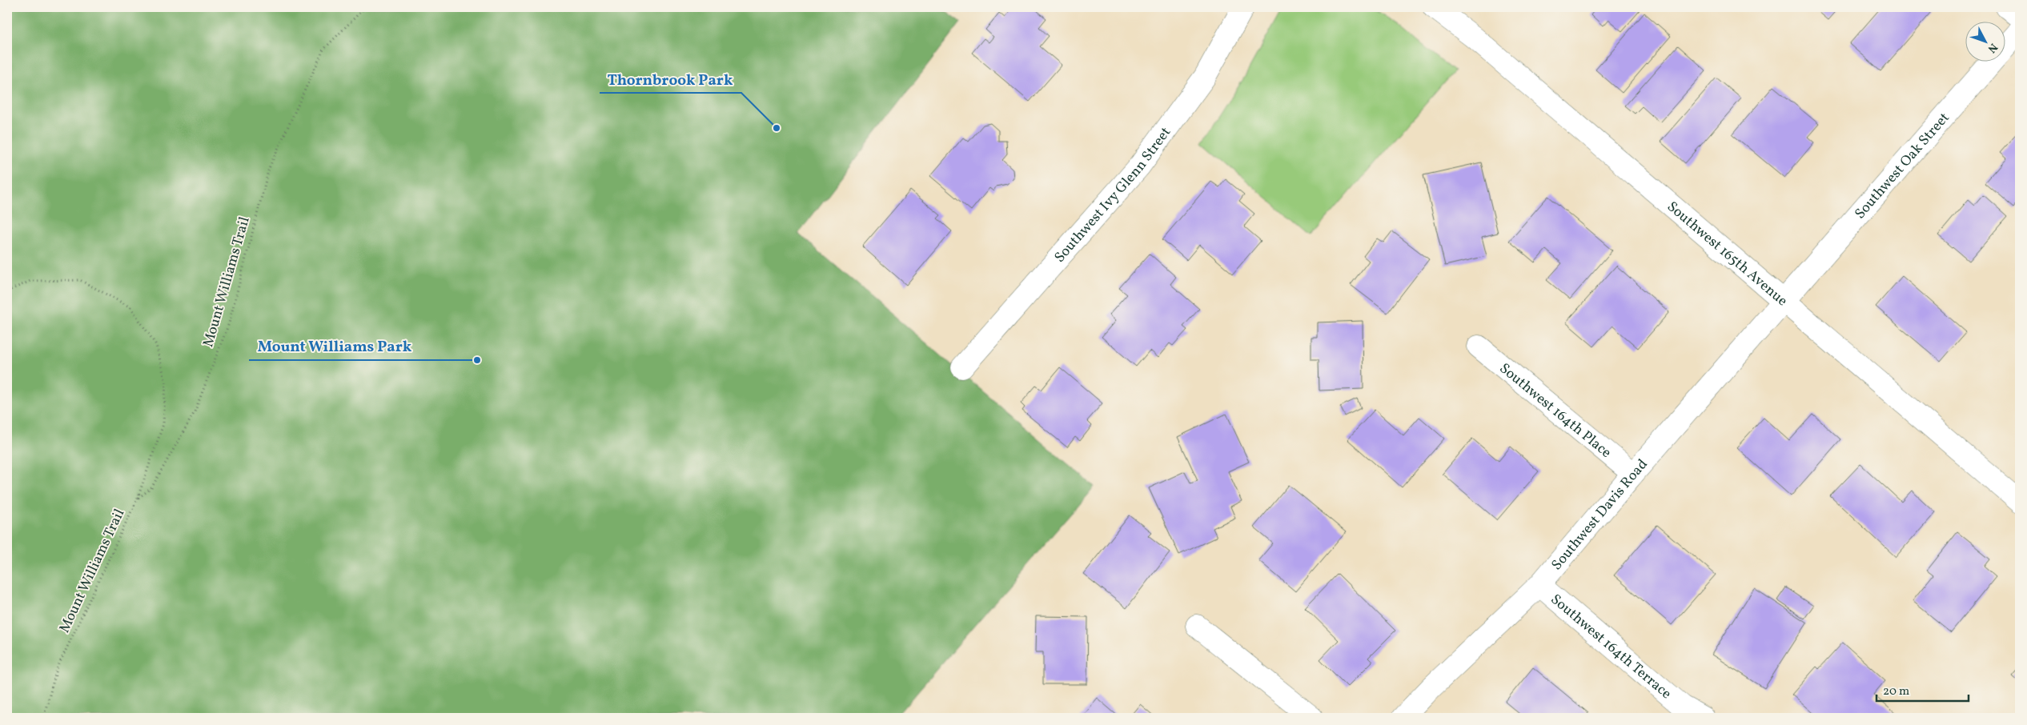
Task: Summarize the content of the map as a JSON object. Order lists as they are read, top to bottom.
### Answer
{
  "streets": {
    "street": [
      "Southwest Oak Street",
      "Southwest Ivy Glenn Street",
      "Southwest 165th Avenue",
      "Southwest 164th Place",
      "Southwest Davis Road",
      "Southwest 164th Terrace"
    ],
    "path": ["Mount Williams Trail"]
  },
  "crossings": [
    ["Southwest Oak Street", "Southwest 165th Avenue"],
    ["Southwest Oak Street", "Southwest Davis Road"],
    ["Southwest 165th Avenue", "Southwest Davis Road"],
    ["Southwest 164th Place", "Southwest Davis Road"],
    ["Southwest Davis Road", "Southwest 164th Terrace"]
  ],
  "places": ["Thornbrook Park", "Mount Williams Park"],
  "scale_bar": "20 m",
  "north": "bottom right"
}
